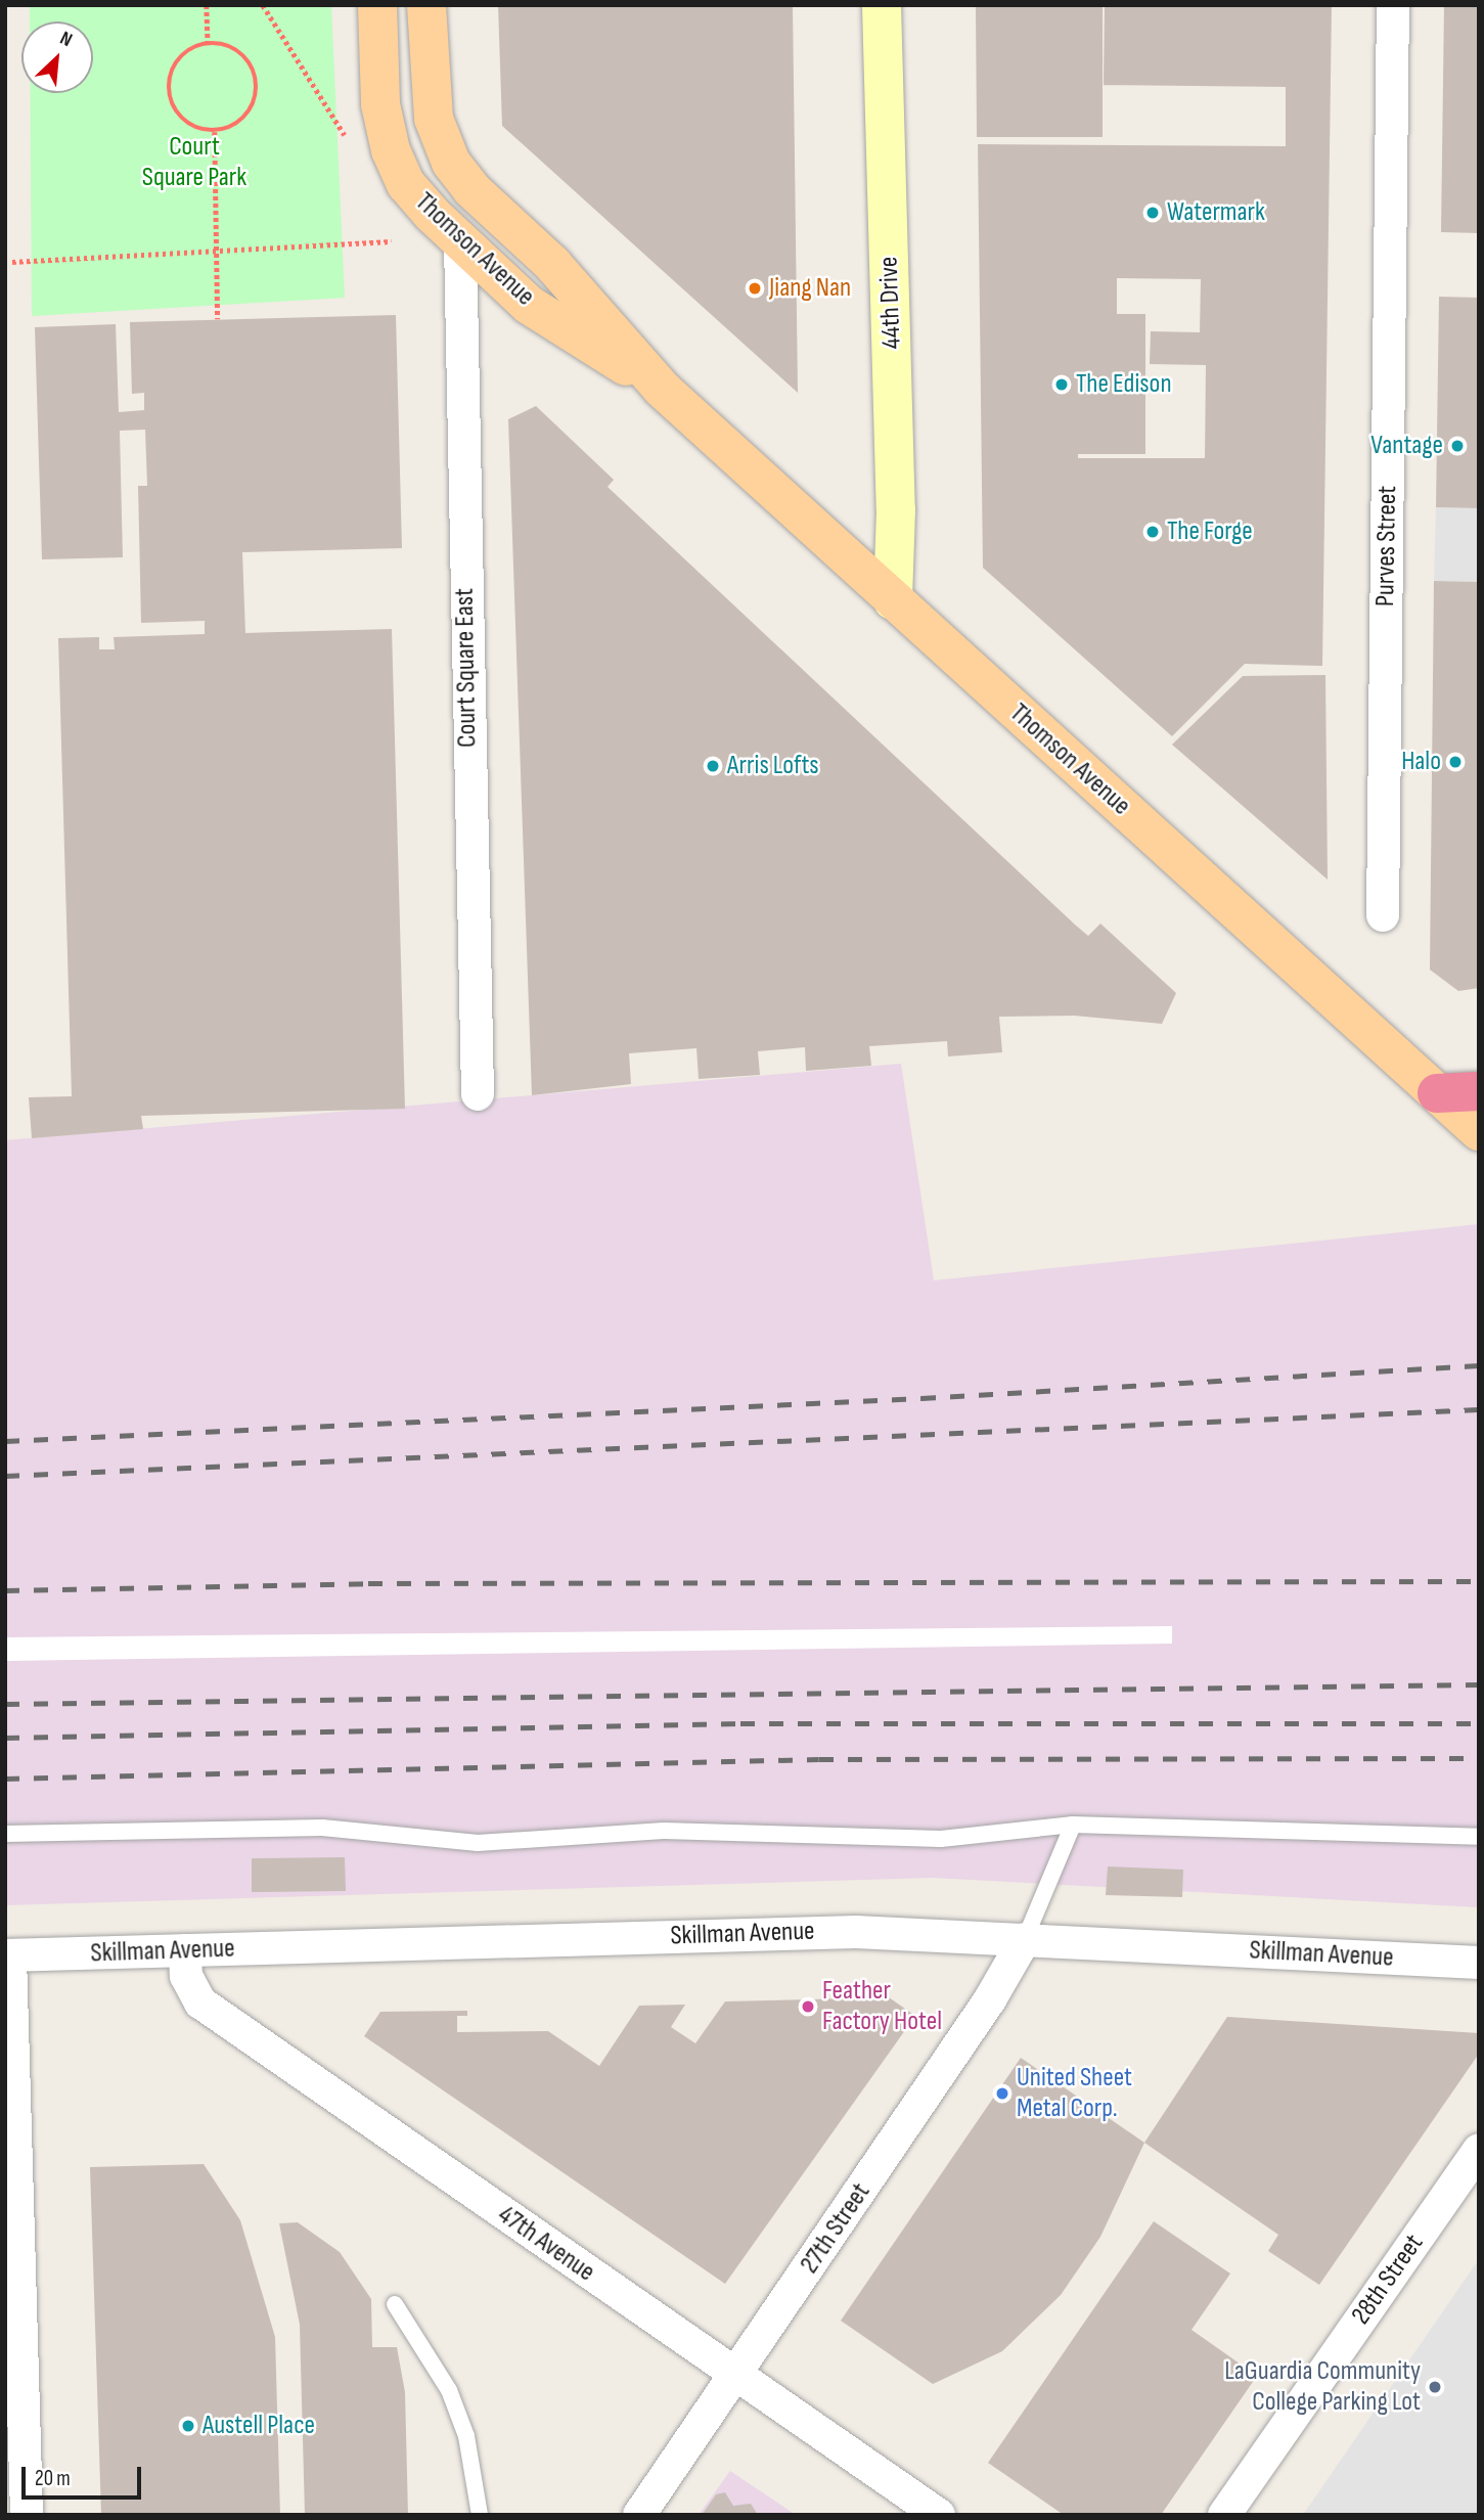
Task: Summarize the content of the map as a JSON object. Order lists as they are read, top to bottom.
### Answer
{
  "streets": {
    "main road": ["Thomson Avenue"],
    "street": [
      "44th Drive",
      "Purves Street",
      "Court Square East",
      "Skillman Avenue",
      "27th Street",
      "47th Avenue",
      "28th Street"
    ]
  },
  "crossings": [
    ["Thomson Avenue", "44th Drive"],
    ["Thomson Avenue", "Court Square East"],
    ["Skillman Avenue", "27th Street"],
    ["Skillman Avenue", "47th Avenue"],
    ["27th Street", "47th Avenue"]
  ],
  "parks": ["Court Square Park"],
  "places": [
    "Watermark",
    "Jiang Nan",
    "The Edison",
    "Vantage",
    "The Forge",
    "Halo",
    "Arris Lofts",
    "Feather Factory Hotel",
    "United Sheet Metal Corp.",
    "LaGuardia Community College Parking Lot",
    "Austell Place"
  ],
  "scale_bar": "20 m",
  "north": "top right"
}
